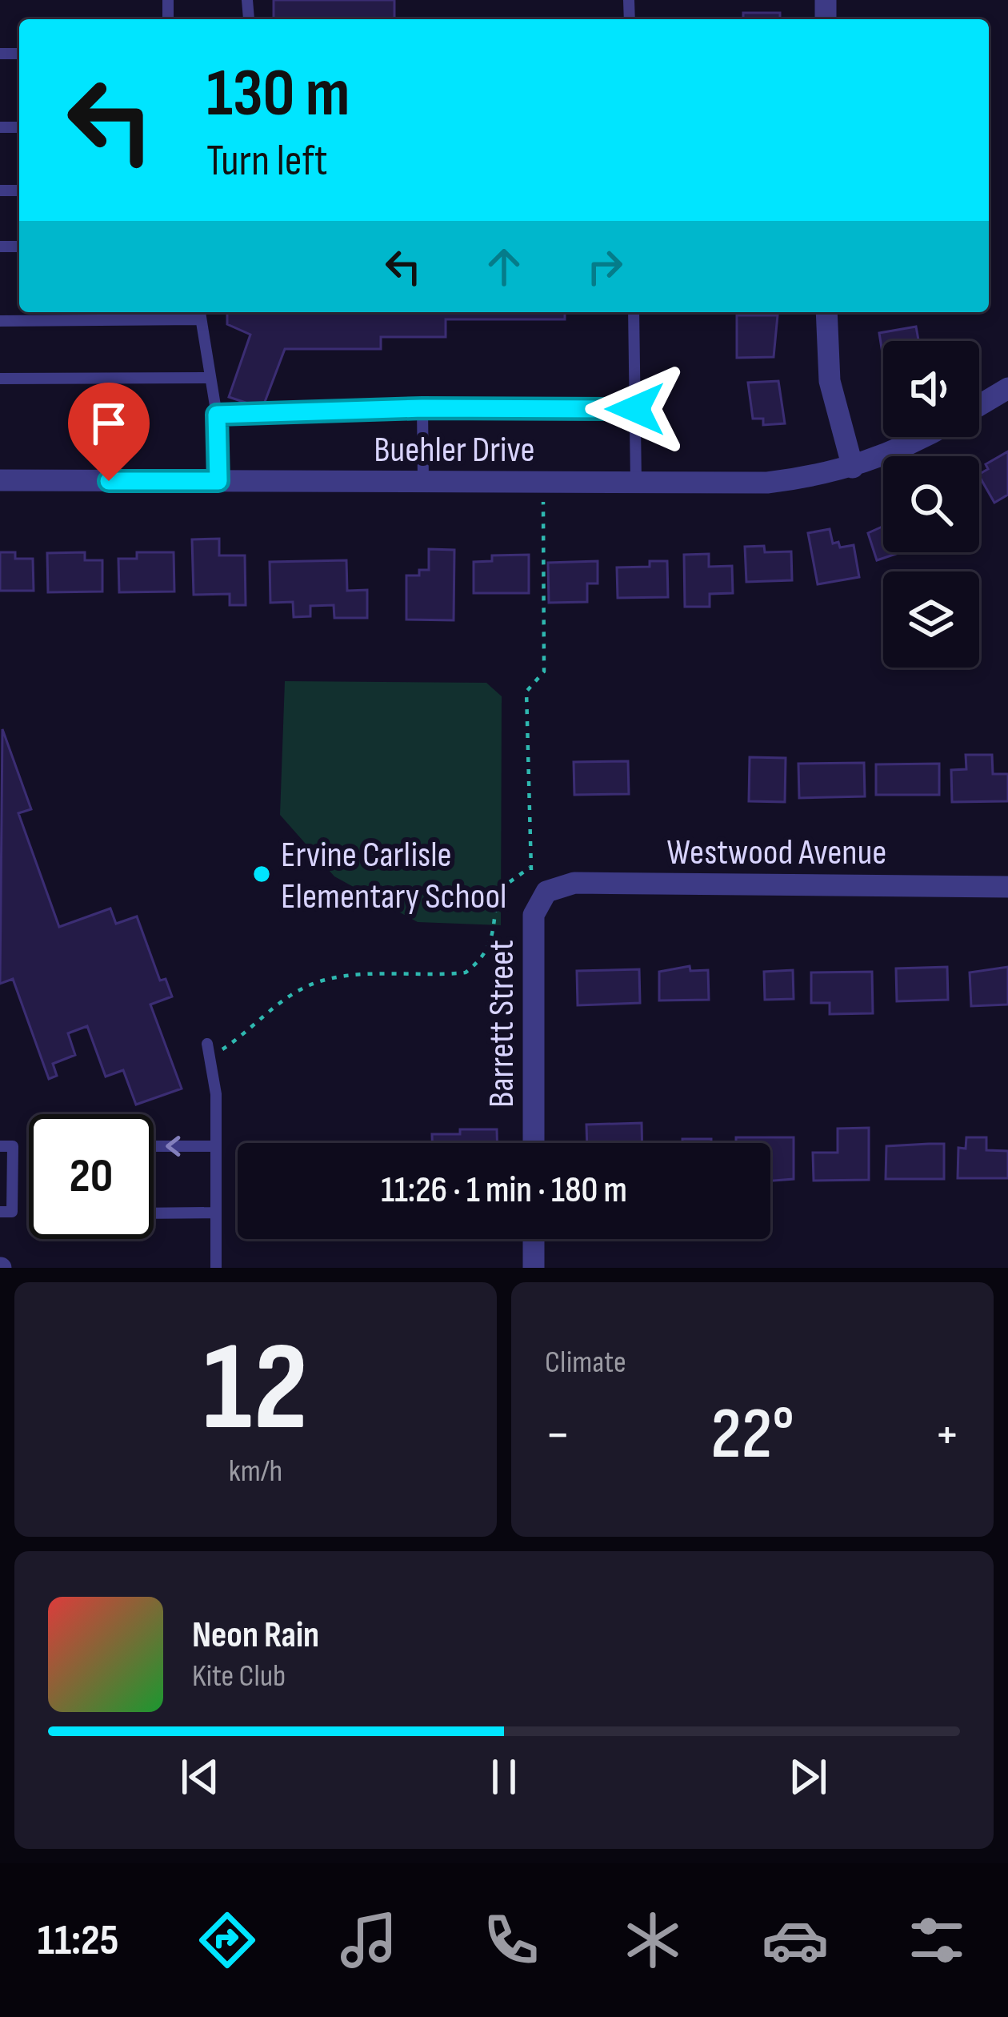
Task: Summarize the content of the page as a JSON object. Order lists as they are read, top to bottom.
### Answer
{
  "streets": {
    "street": ["Buehler Drive", "Westwood Avenue", "Barrett Street"]
  },
  "crossings": [
    ["Westwood Avenue", "Barrett Street"]
  ],
  "places": ["Ervine Carlisle Elementary School"],
  "page": {
    "turn": ["130 m", "Turn left"],
    "limit": "20",
    "trip": "11:26 · 1 min · 180 m",
    "tile": [
      ["12", "km/h"],
      "Climate"
    ],
    "heat": ["−", "22°", "+"],
    "song": ["Neon Rain", "Kite Club"],
    "tabs": "11:25"
  }
}
